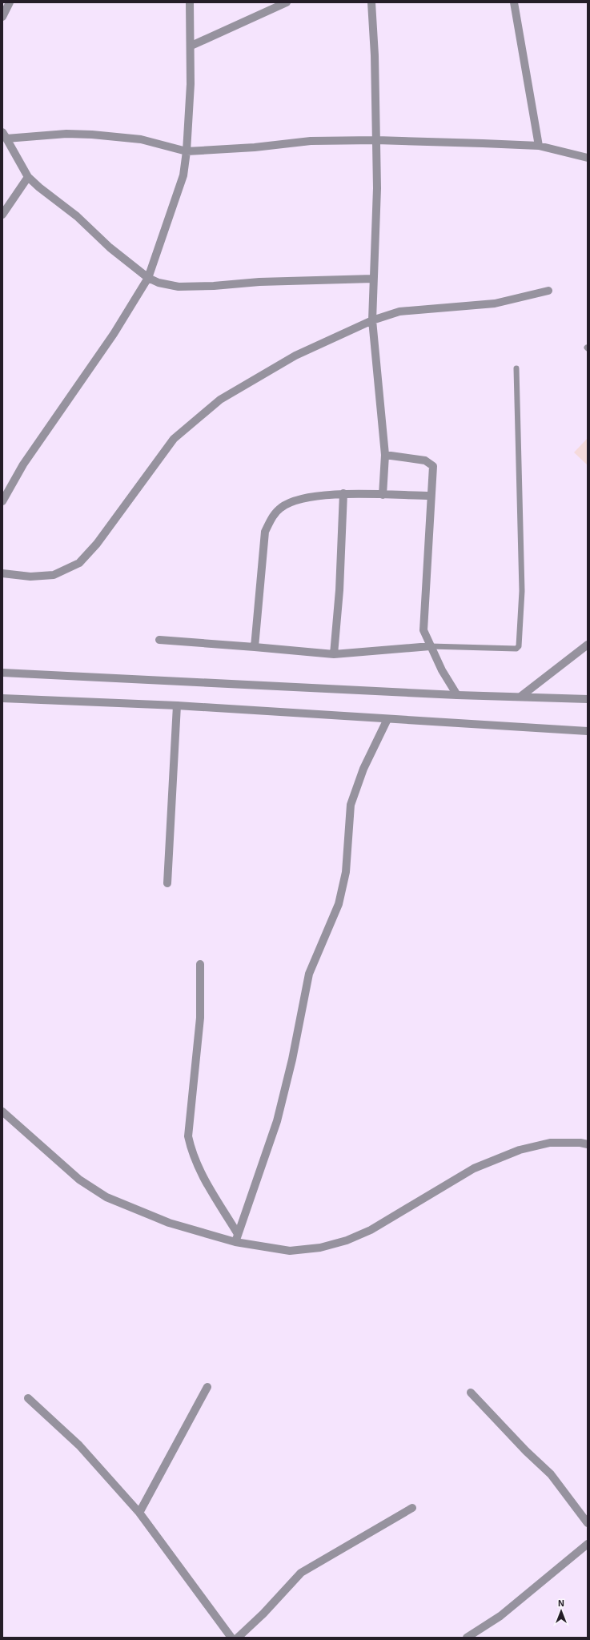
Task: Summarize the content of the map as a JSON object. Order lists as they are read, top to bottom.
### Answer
{
  "north": "top"
}
